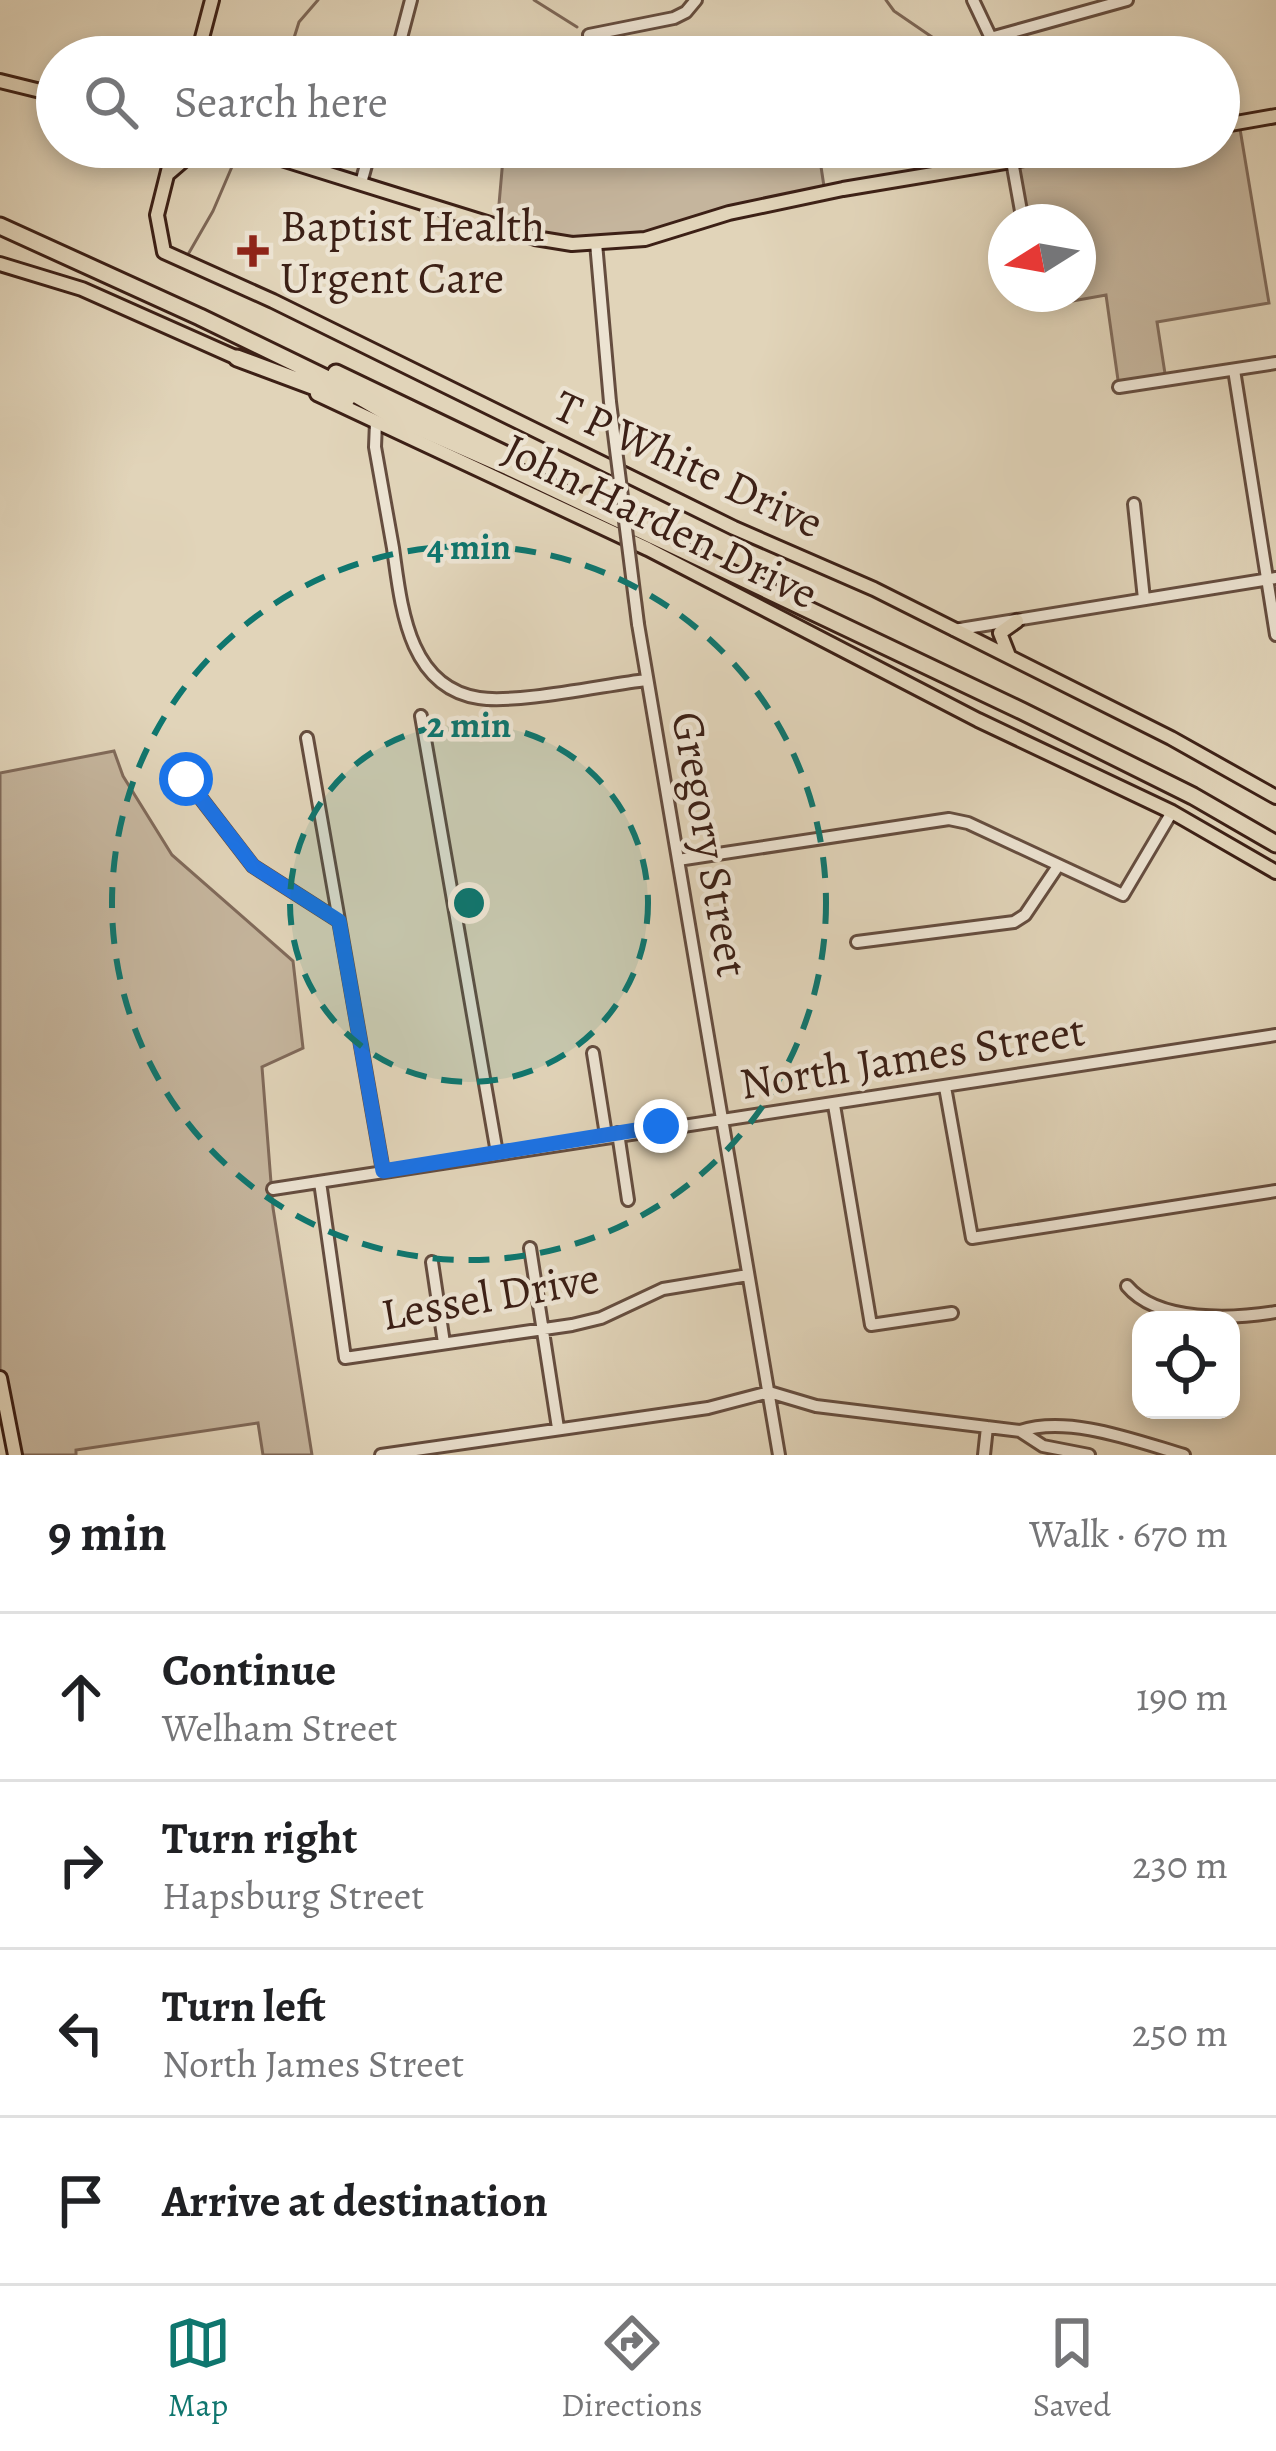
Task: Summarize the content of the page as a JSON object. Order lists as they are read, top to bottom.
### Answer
{
  "streets": {
    "main road": ["T P White Drive", "John Harden Drive"],
    "street": ["Gregory Street", "North James Street", "Lessel Drive"]
  },
  "crossings": [
    ["Gregory Street", "North James Street"],
    ["Gregory Street", "Lessel Drive"],
    ["North James Street", "Lessel Drive"]
  ],
  "places": {
    "health": ["Baptist Health Urgent Care"]
  },
  "north": "left",
  "page": {
    "search": "Search here",
    "heading": ["9 min", "Walk · 670 m"],
    "list": [
      ["Continue", "Welham Street", "190 m"],
      ["Turn right", "Hapsburg Street", "230 m"],
      ["Turn left", "North James Street", "250 m"],
      "Arrive at destination"
    ],
    "nav": ["Map", "Directions", "Saved"]
  },
  "rings": ["4 min", "2 min"]
}
